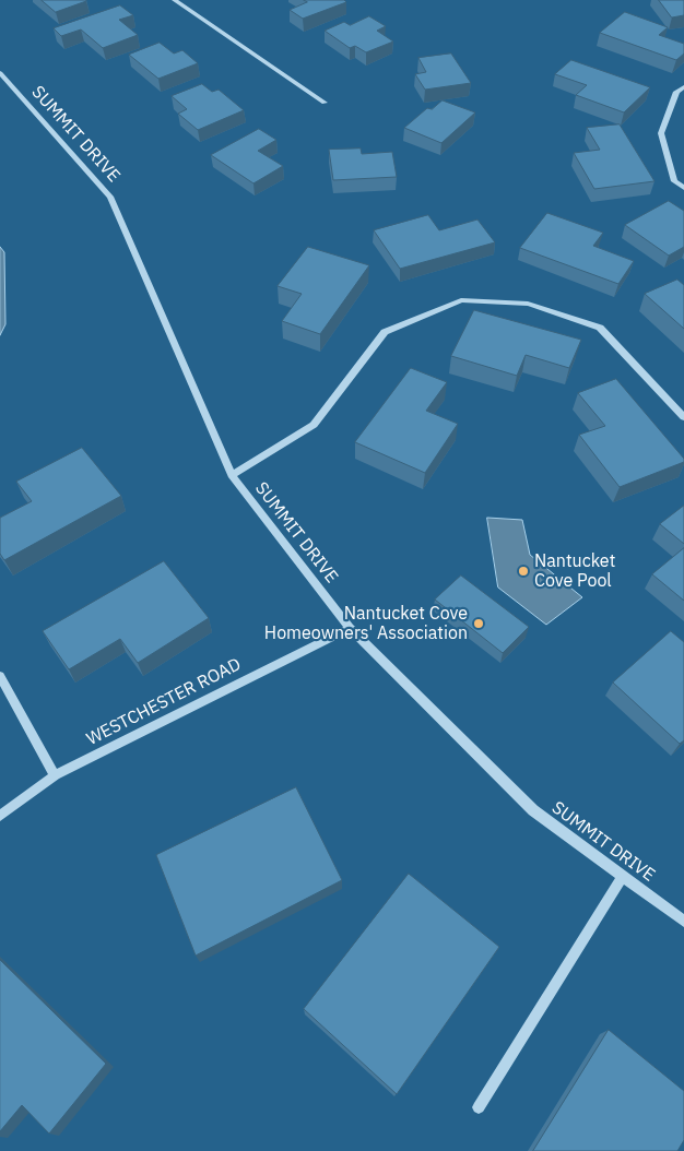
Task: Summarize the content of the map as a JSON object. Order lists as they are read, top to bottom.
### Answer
{
  "streets": {
    "street": ["SUMMIT DRIVE", "WESTCHESTER ROAD"]
  },
  "crossings": [
    ["SUMMIT DRIVE", "WESTCHESTER ROAD"]
  ],
  "places": ["Nantucket Cove Pool", "Nantucket Cove Homeowners' Association"]
}
